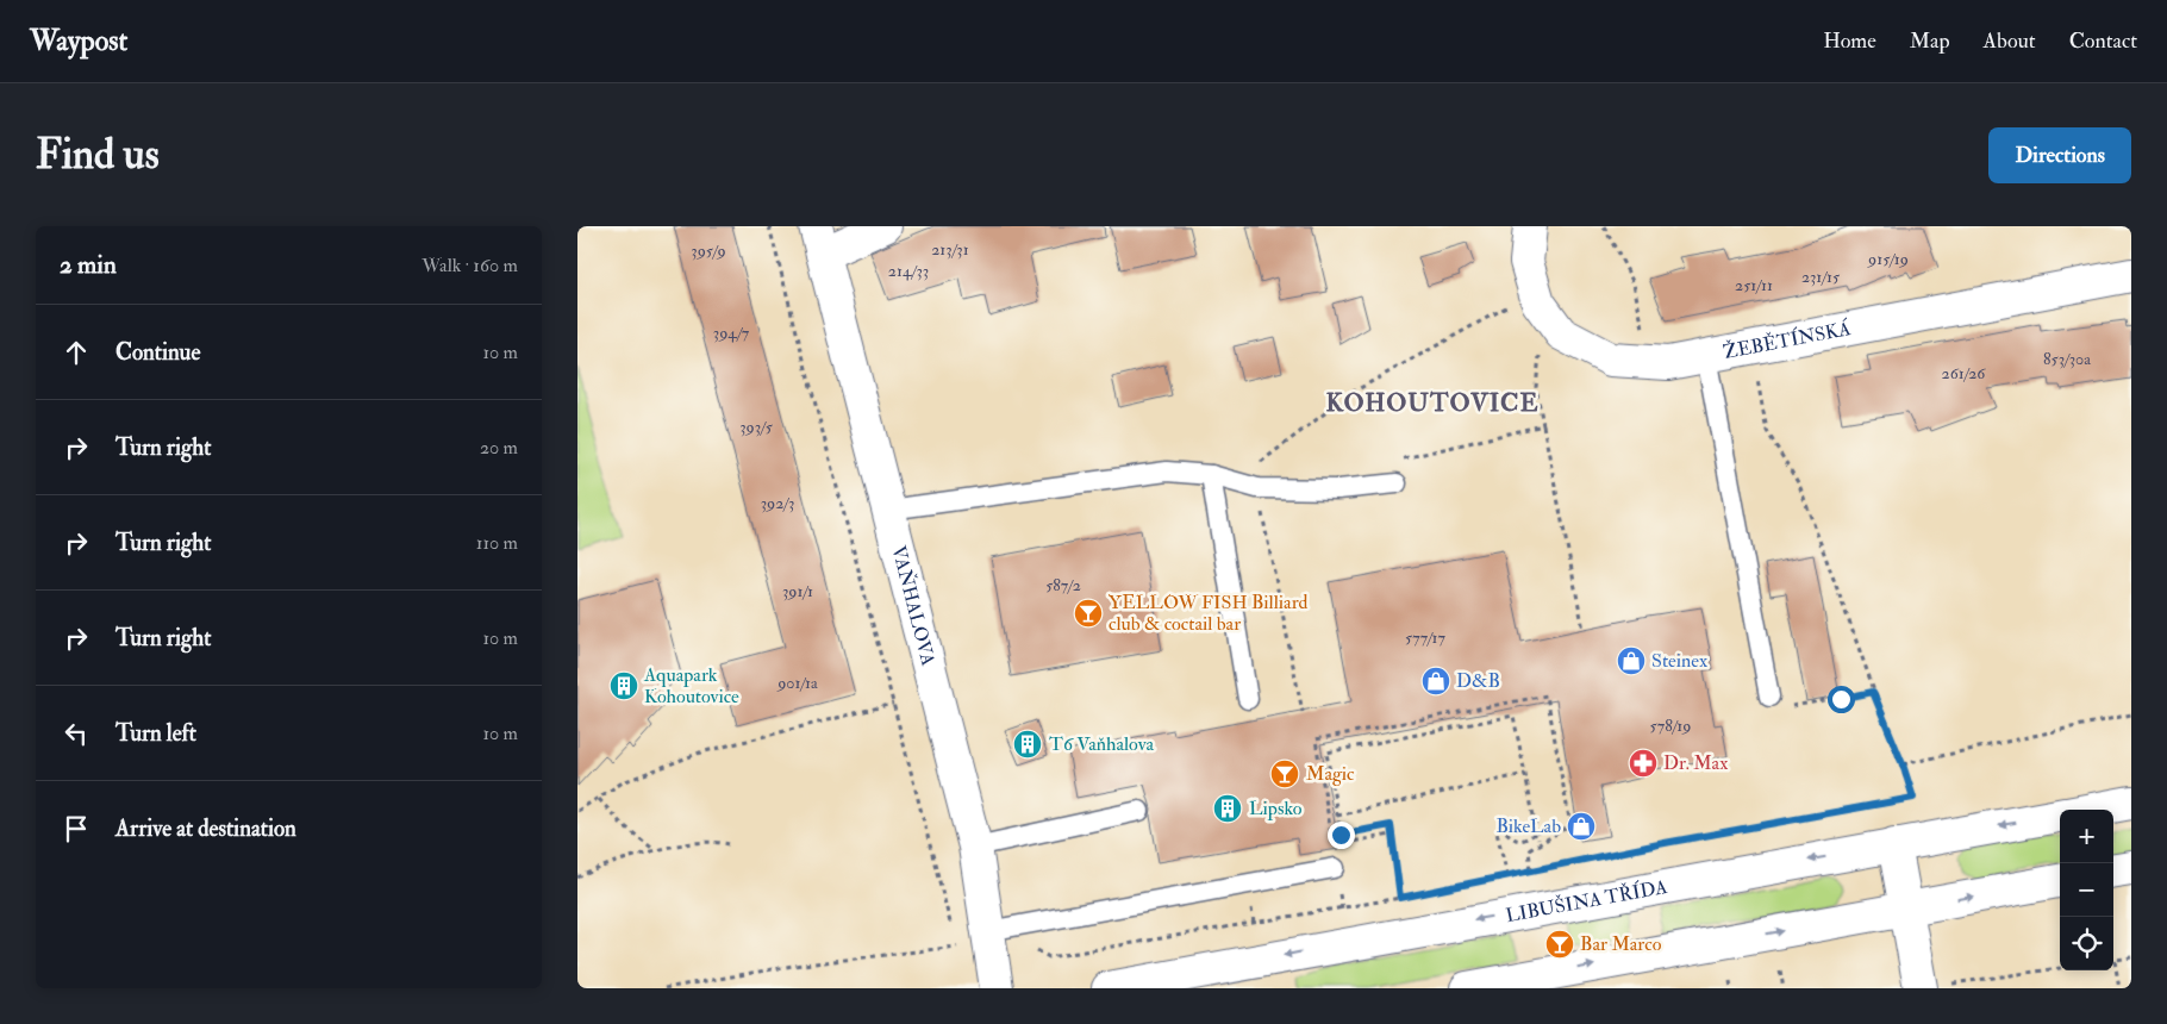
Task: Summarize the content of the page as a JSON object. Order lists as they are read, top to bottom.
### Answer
{
  "streets": {
    "street": ["ŽEBĚTÍNSKÁ", "VAŇHALOVA", "LIBUŠINA TŘÍDA"]
  },
  "districts": ["KOHOUTOVICE"],
  "places": {
    "bar": ["YELLOW FISH Billiard club & coctail bar", "Magic", "Bar Marco"],
    "shop": ["Steinex", "D&B", "BikeLab"],
    "building": ["Aquapark Kohoutovice", "T6 Vaňhalova", "Lipsko"],
    "pharmacy": ["Dr. Max"]
  },
  "house_numbers": [
    "213/31",
    "395/9",
    "915/19",
    "214/33",
    "231/15",
    "251/11",
    "394/7",
    "853/30a",
    "261/26",
    "393/5",
    "392/3",
    "587/2",
    "391/1",
    "577/17",
    "901/1a",
    "578/19"
  ],
  "page": {
    "header": "Waypost",
    "nav": [
      "Home",
      "Map",
      "About",
      "Contact"
    ],
    "buttons": "Directions",
    "title": "Find us",
    "heading": ["2 min", "Walk · 160 m"],
    "list": [
      ["Continue", "10 m"],
      ["Turn right", "20 m"],
      ["Turn right", "110 m"],
      ["Turn right", "10 m"],
      ["Turn left", "10 m"],
      "Arrive at destination"
    ],
    "map_buttons": ["+", "−"]
  }
}
